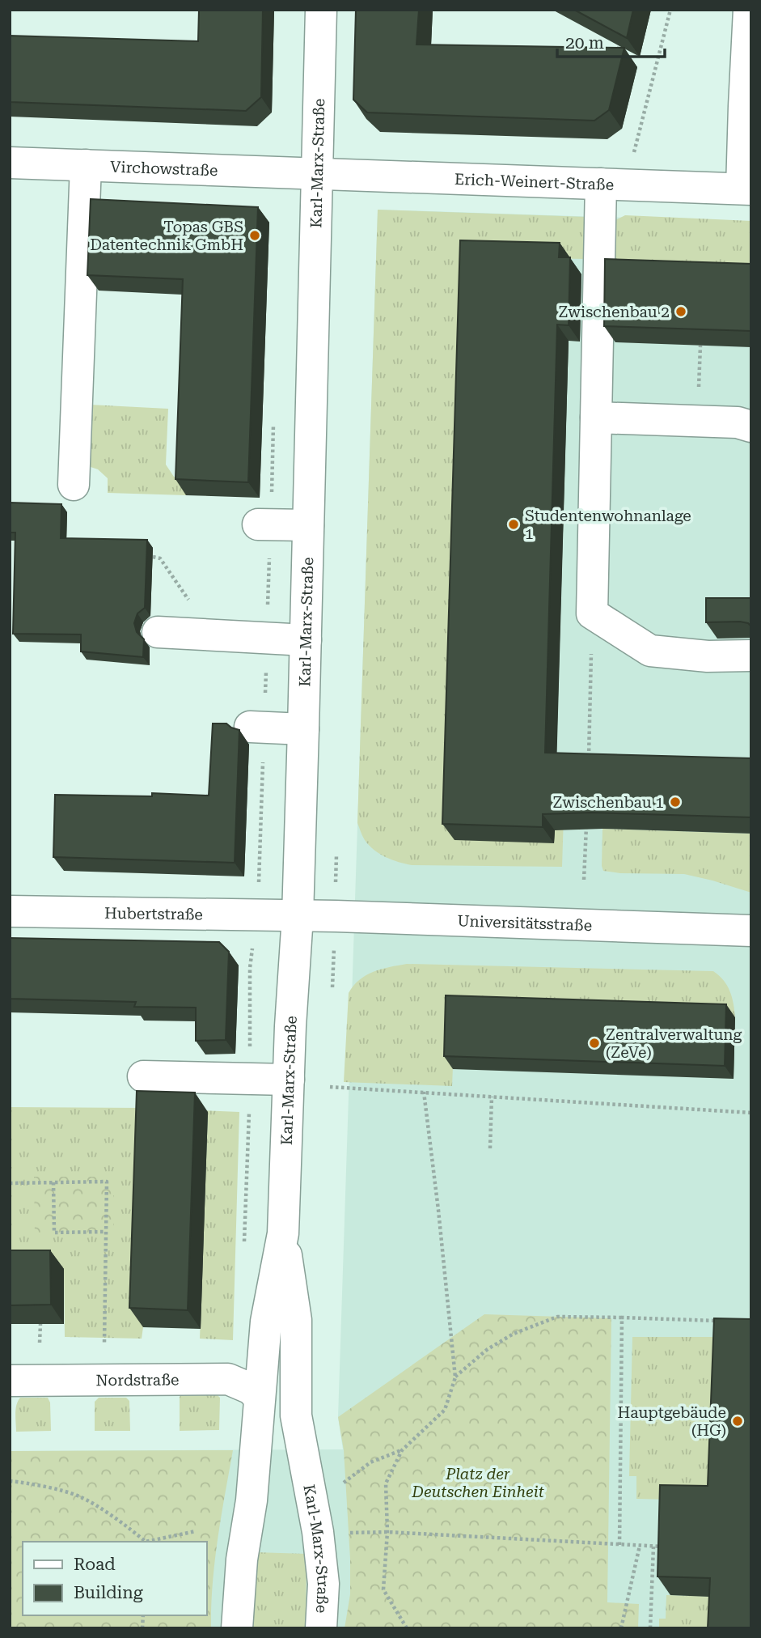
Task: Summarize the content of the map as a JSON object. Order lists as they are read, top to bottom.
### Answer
{
  "streets": {
    "street": [
      "Karl-Marx-Straße",
      "Virchowstraße",
      "Erich-Weinert-Straße",
      "Hubertstraße",
      "Universitätsstraße",
      "Nordstraße"
    ]
  },
  "crossings": [
    ["Karl-Marx-Straße", "Virchowstraße"],
    ["Karl-Marx-Straße", "Erich-Weinert-Straße"],
    ["Karl-Marx-Straße", "Hubertstraße"],
    ["Karl-Marx-Straße", "Universitätsstraße"],
    ["Karl-Marx-Straße", "Nordstraße"],
    ["Virchowstraße", "Erich-Weinert-Straße"],
    ["Hubertstraße", "Universitätsstraße"]
  ],
  "parks": ["Platz der Deutschen Einheit"],
  "places": [
    "Topas GBS Datentechnik GmbH",
    "Zwischenbau 2",
    "Studentenwohnanlage 1",
    "Zwischenbau 1",
    "Zentralverwaltung (ZeVe)",
    "Hauptgebäude (HG)"
  ],
  "legend": ["Road", "Building"],
  "scale_bar": "20 m"
}
